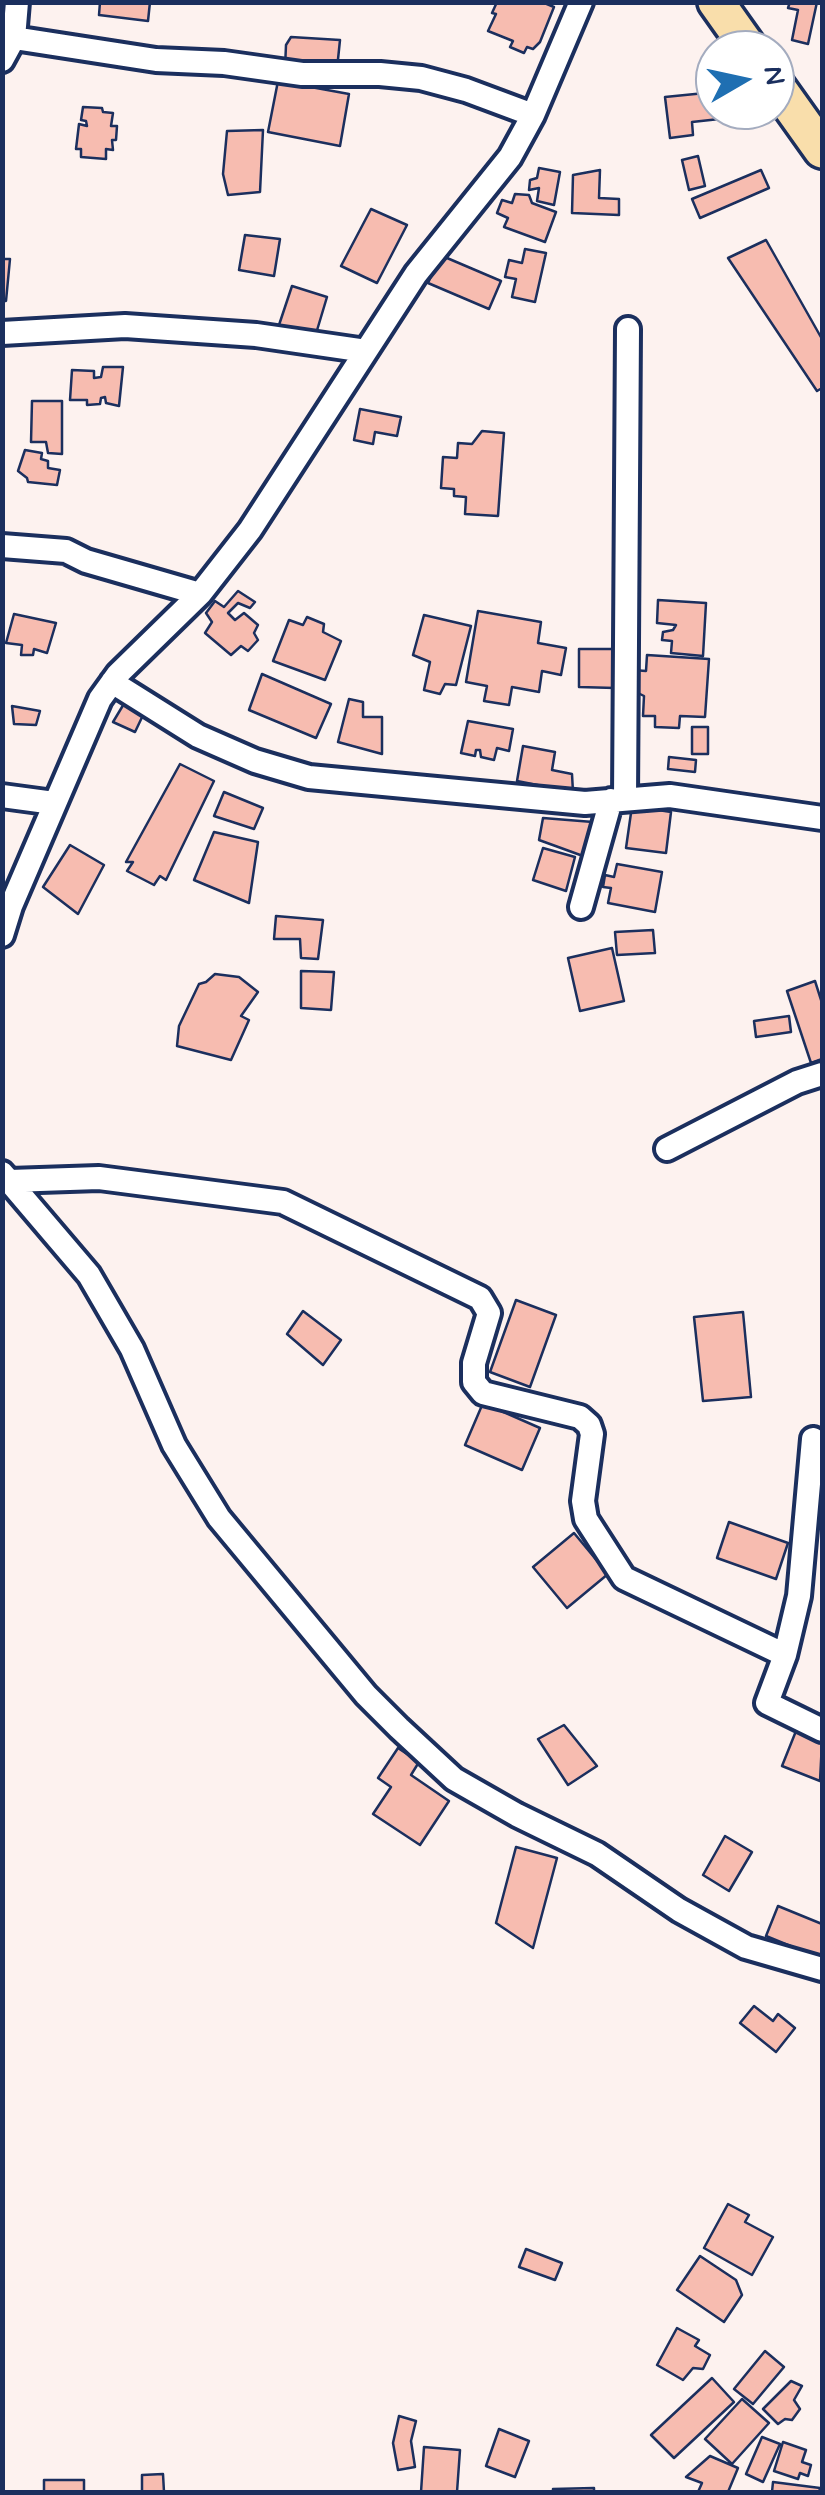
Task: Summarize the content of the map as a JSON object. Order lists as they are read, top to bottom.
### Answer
{
  "north": "right"
}
